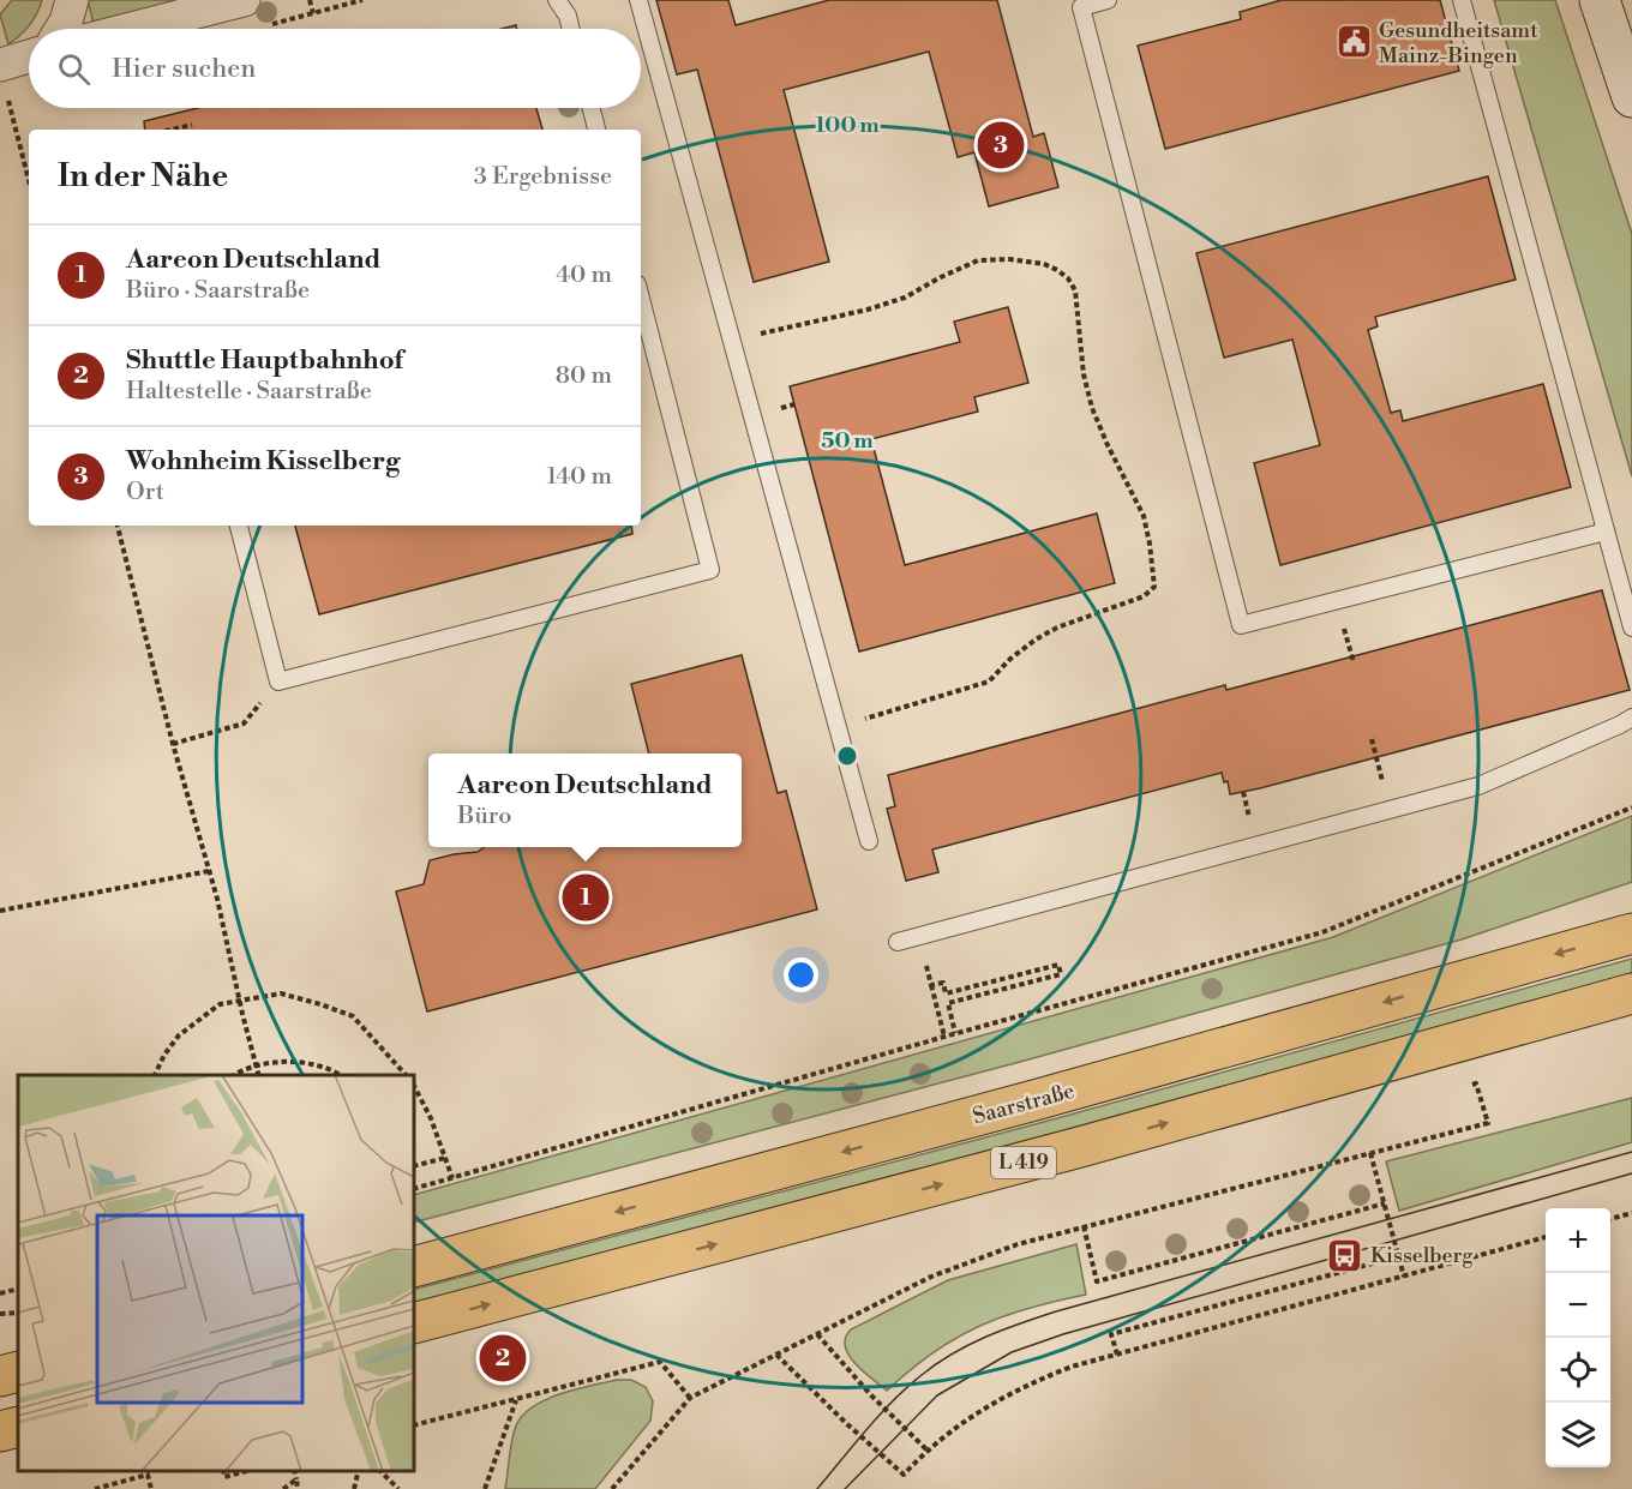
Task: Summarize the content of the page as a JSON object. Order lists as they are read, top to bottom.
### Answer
{
  "streets": {
    "highway": ["Saarstraße", "L 419"]
  },
  "places": {
    "public building": ["Gesundheitsamt Mainz-Bingen"],
    "bus stop": ["Kisselberg"]
  },
  "page": {
    "search": "Hier suchen",
    "pins": ["3", "1", "2"],
    "heading": ["In der Nähe", "3 Ergebnisse"],
    "list": [
      {
        "mark": "1",
        "name": "Aareon Deutschland",
        "note": "Büro · Saarstraße",
        "value": "40 m"
      },
      {
        "mark": "2",
        "name": "Shuttle Hauptbahnhof",
        "note": "Haltestelle · Saarstraße",
        "value": "80 m"
      },
      {
        "mark": "3",
        "name": "Wohnheim Kisselberg",
        "note": "Ort",
        "value": "140 m"
      }
    ],
    "popup": ["Aareon Deutschland", "Büro"],
    "map_buttons": ["+", "−"]
  },
  "rings": ["100 m", "50 m"]
}
